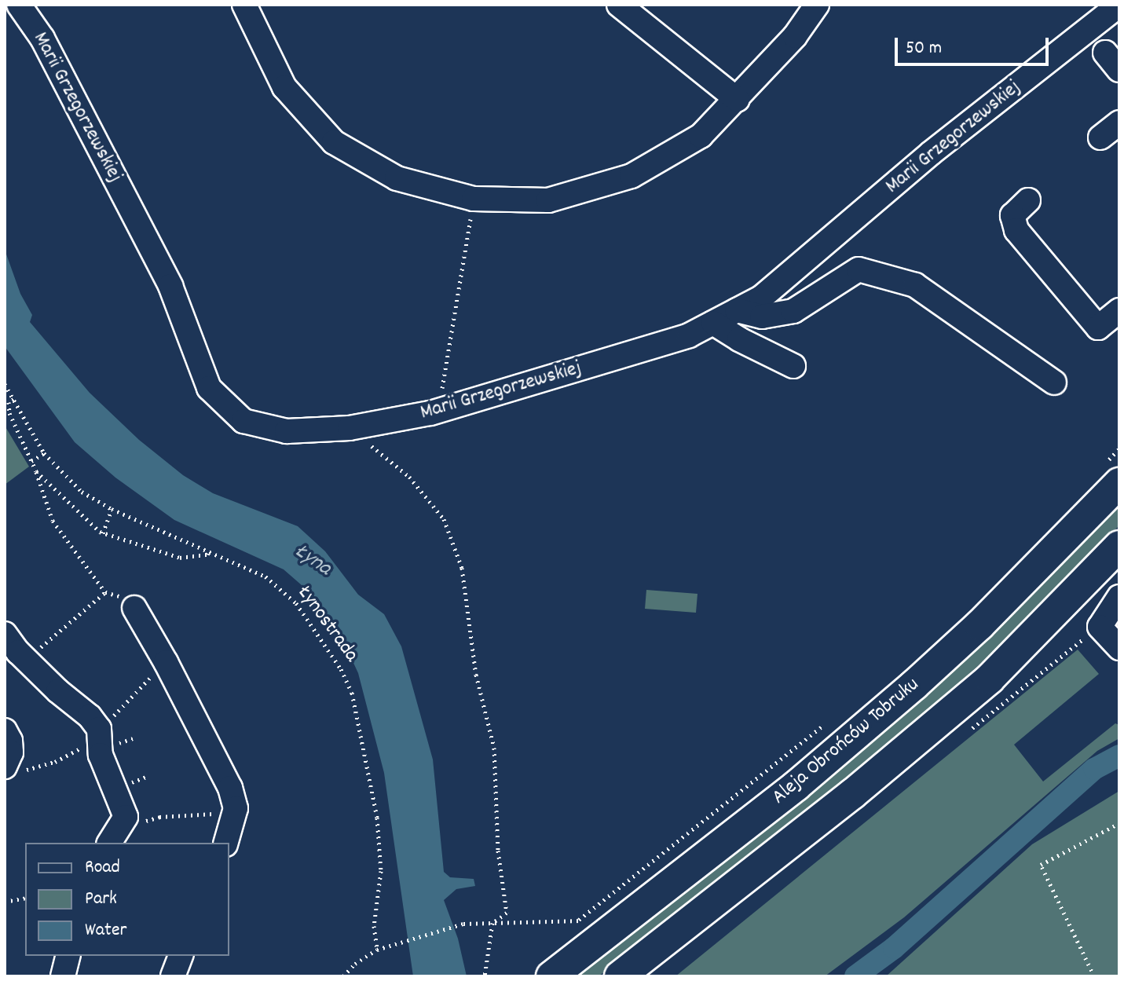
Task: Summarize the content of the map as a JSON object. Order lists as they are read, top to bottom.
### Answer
{
  "streets": {
    "main road": ["Aleja Obrońców Tobruku"],
    "street": ["Marii Grzegorzewskiej"],
    "path": ["Łynostrada"]
  },
  "water": ["Łyna"],
  "legend": ["Road", "Park", "Water"],
  "scale_bar": "50 m"
}
